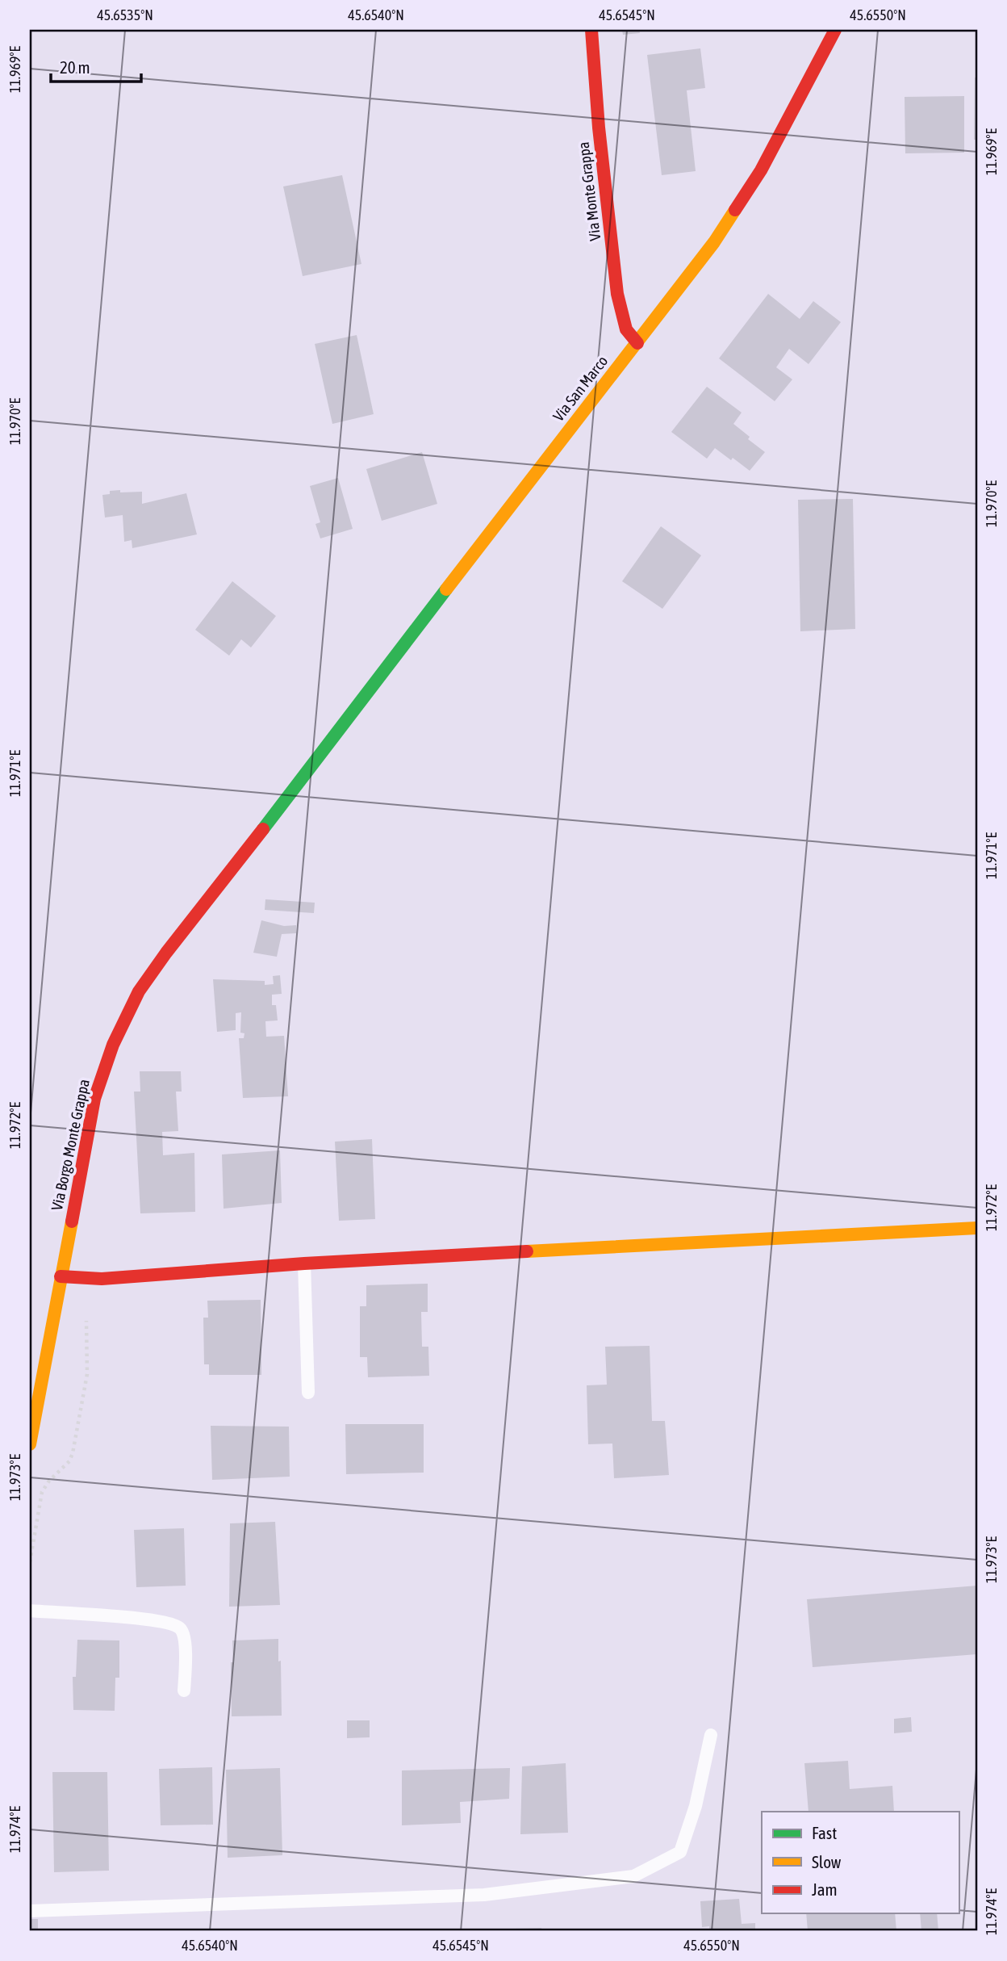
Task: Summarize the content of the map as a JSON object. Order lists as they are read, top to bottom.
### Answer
{
  "streets": {
    "street": ["Via Monte Grappa", "Via San Marco", "Via Borgo Monte Grappa"]
  },
  "crossings": [
    ["Via Monte Grappa", "Via San Marco"],
    ["Via San Marco", "Via Borgo Monte Grappa"]
  ],
  "legend": ["Fast", "Slow", "Jam"],
  "scale_bar": "20 m",
  "coordinates": [
    "45.6535°N",
    "45.6540°N",
    "45.6545°N",
    "45.6550°N",
    "11.969°E",
    "11.970°E",
    "11.971°E",
    "11.972°E",
    "11.973°E",
    "11.974°E"
  ]
}
